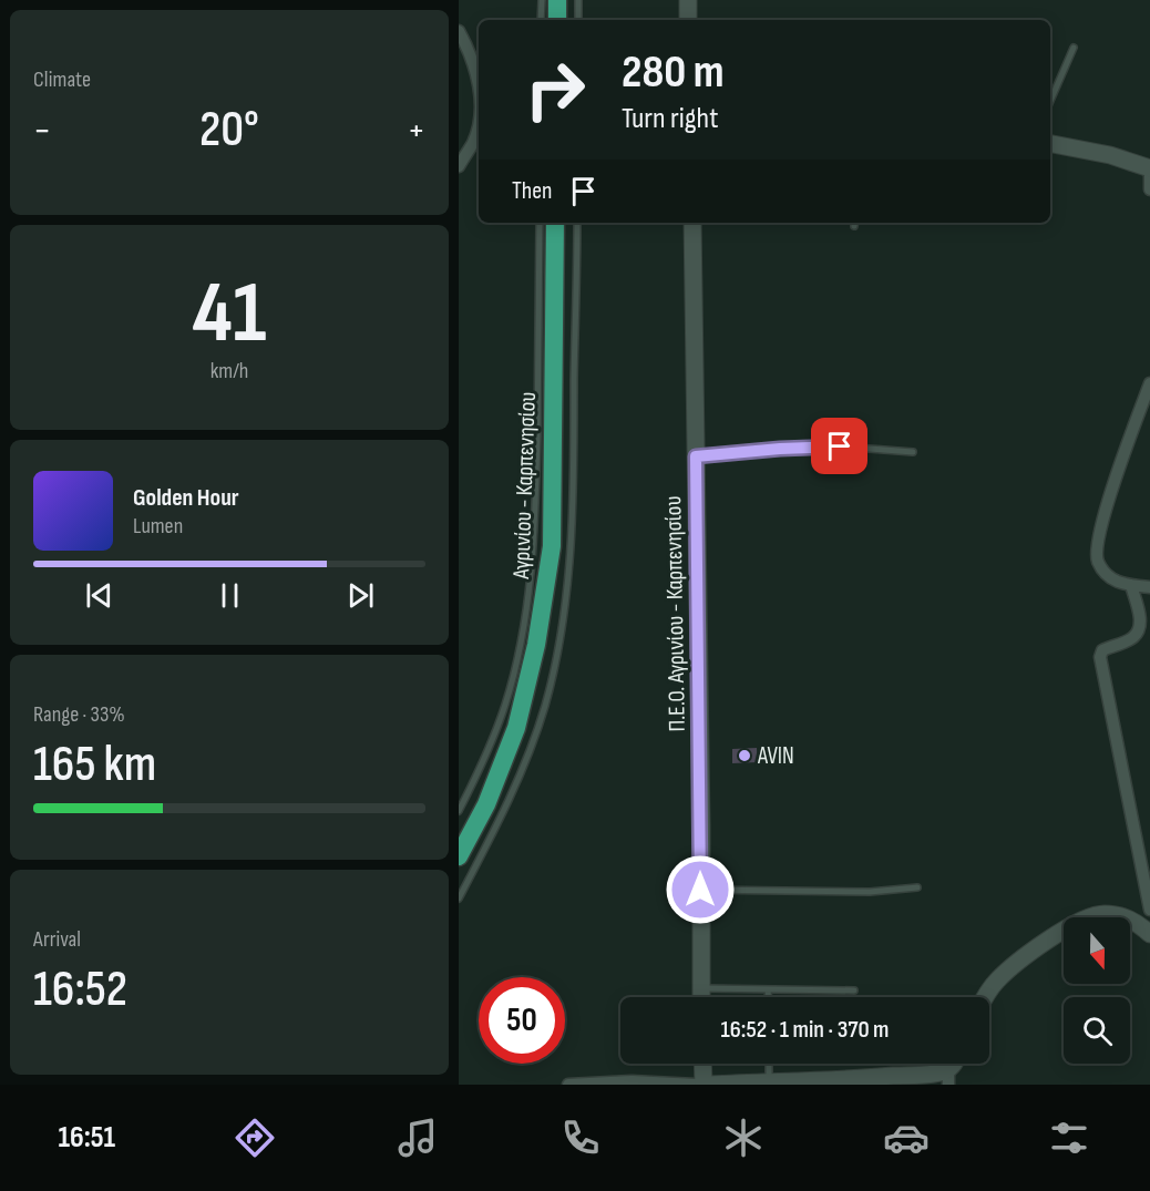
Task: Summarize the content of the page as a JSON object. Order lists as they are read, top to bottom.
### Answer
{
  "streets": {
    "main road": ["Αγρινίου - Καρπενησίου", "Π.Ε.Ο. Αγρινίου - Καρπενησίου"]
  },
  "places": ["AVIN"],
  "north": "bottom",
  "page": {
    "tile": [
      "Climate",
      ["41", "km/h"],
      ["Range · 33%", "165 km"],
      ["Arrival", "16:52"]
    ],
    "turn": ["280 m", "Turn right"],
    "heat": ["−", "20°", "+"],
    "then": "Then",
    "song": ["Golden Hour", "Lumen"],
    "limit": "50",
    "trip": "16:52 · 1 min · 370 m",
    "tabs": "16:51"
  }
}
